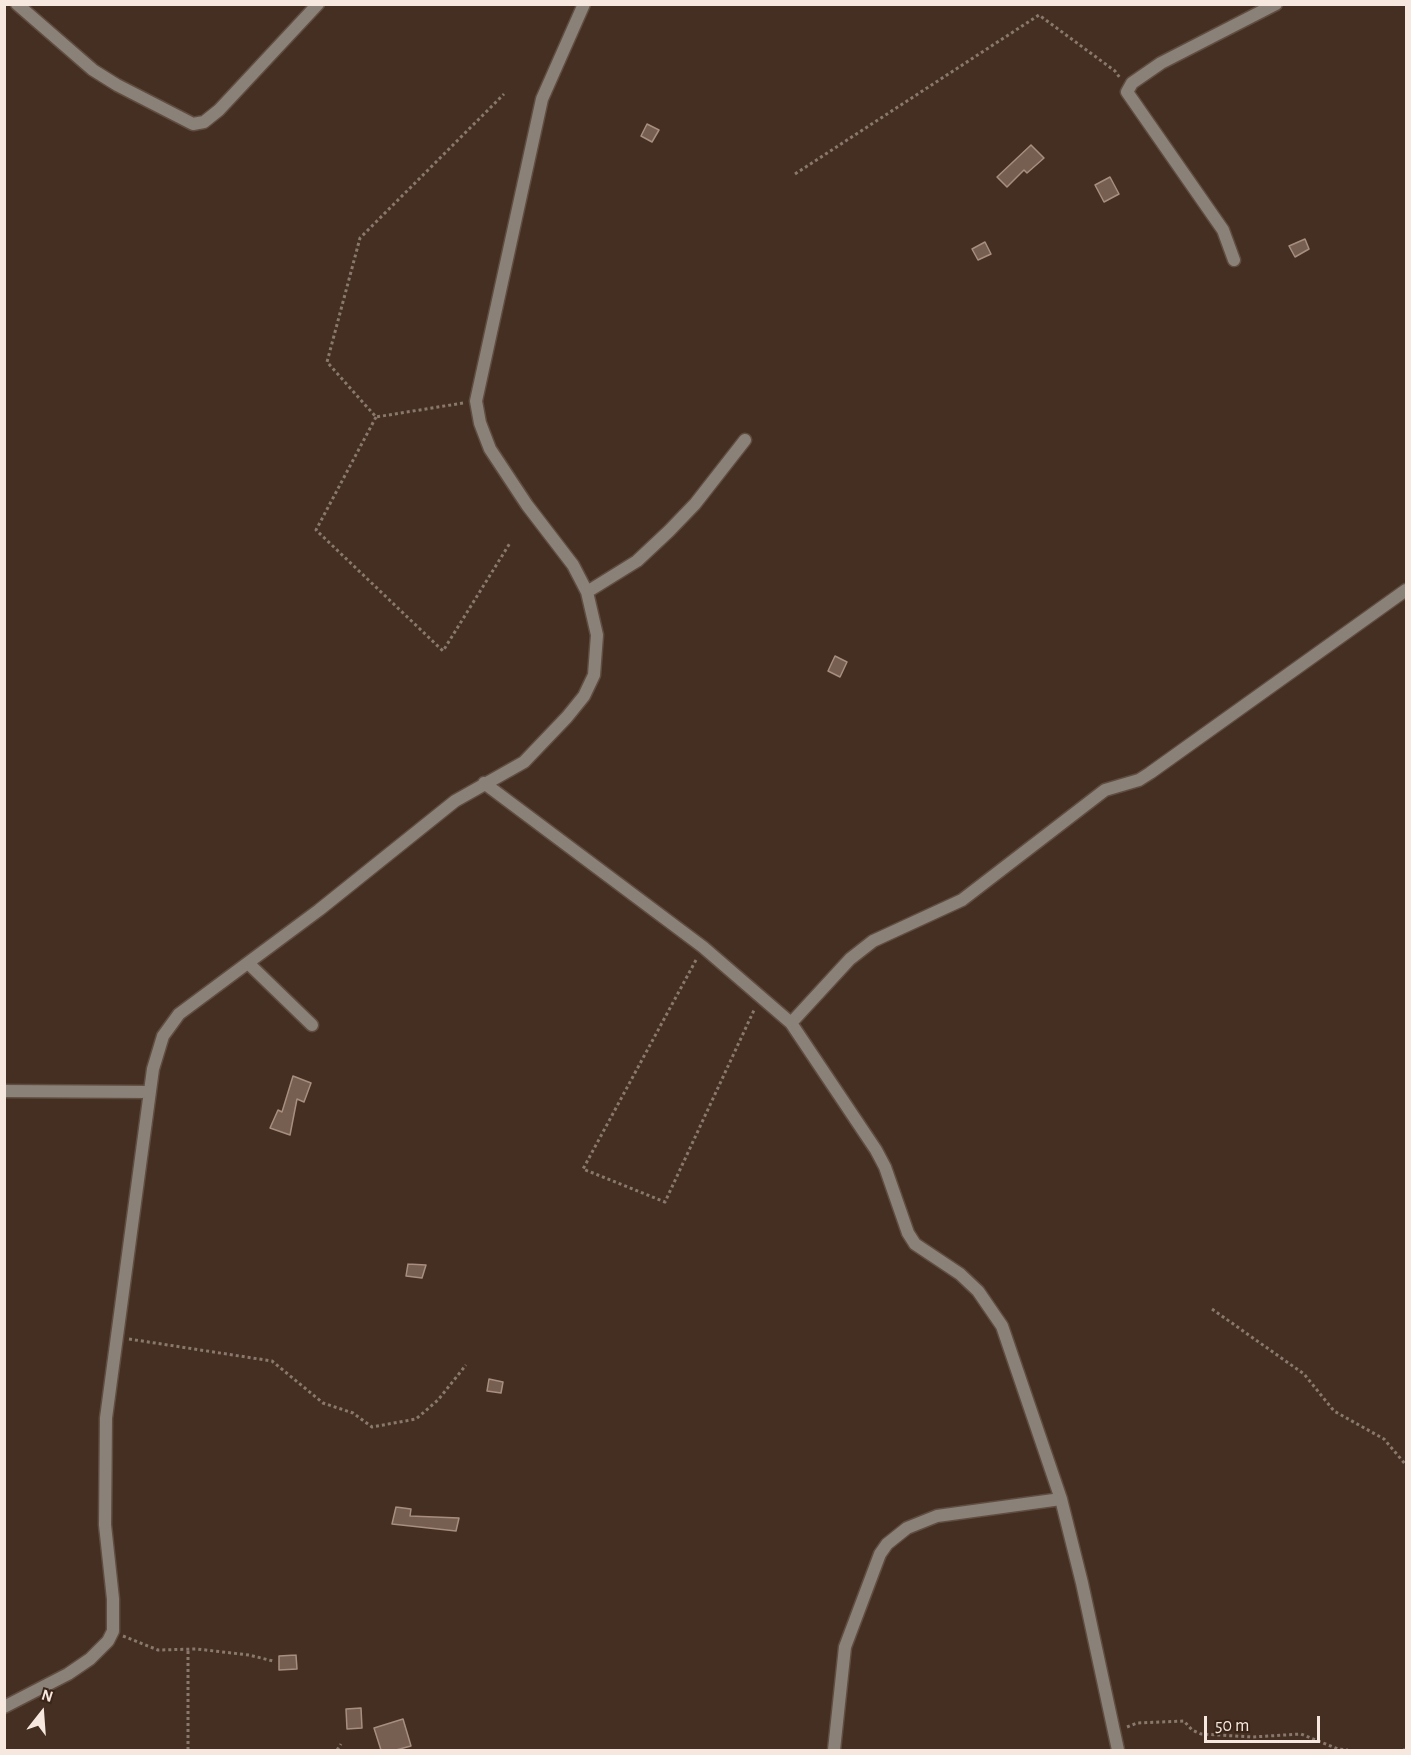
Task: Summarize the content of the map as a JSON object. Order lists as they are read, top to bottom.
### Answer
{
  "scale_bar": "50 m",
  "north": "top"
}
